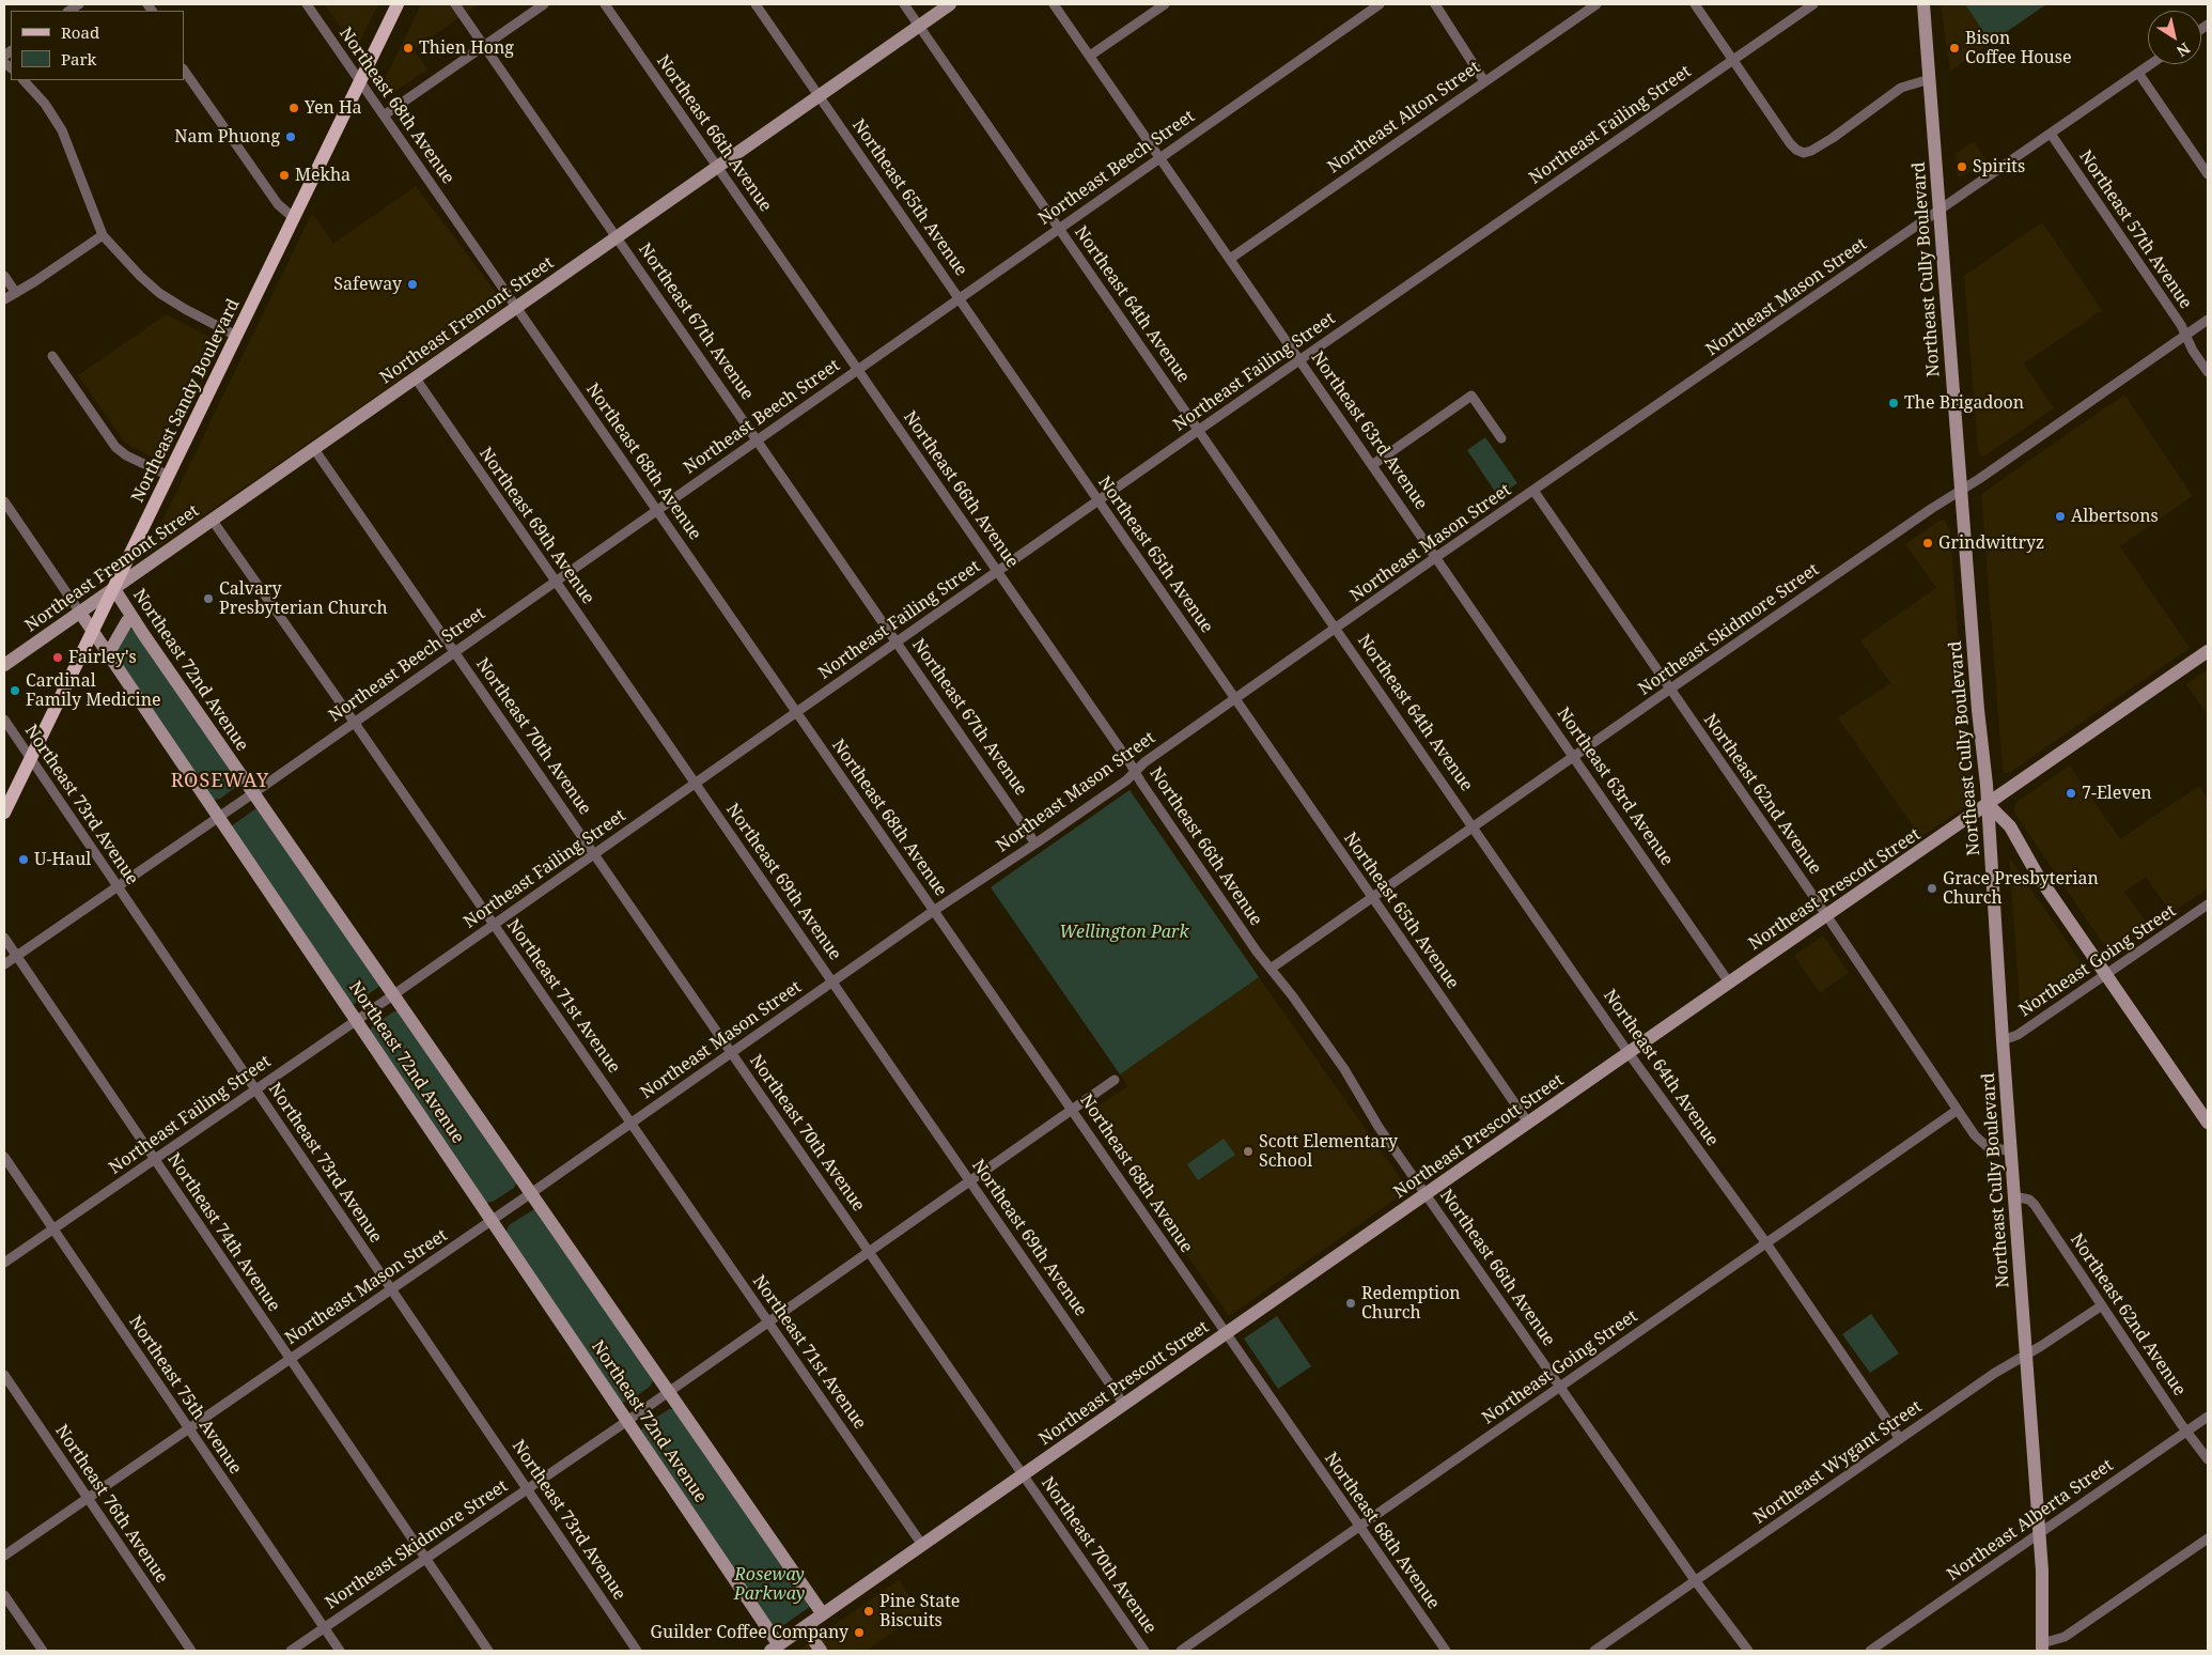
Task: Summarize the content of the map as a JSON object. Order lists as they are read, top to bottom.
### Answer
{
  "streets": {
    "main road": ["Northeast Sandy Boulevard"],
    "street": [
      "Northeast 68th Avenue",
      "Northeast Alton Street",
      "Northeast Failing Street",
      "Northeast 66th Avenue",
      "Northeast Beech Street",
      "Northeast 65th Avenue",
      "Northeast 57th Avenue",
      "Northeast Cully Boulevard",
      "Northeast Mason Street",
      "Northeast 64th Avenue",
      "Northeast Fremont Street",
      "Northeast 67th Avenue",
      "Northeast 63rd Avenue",
      "Northeast 69th Avenue",
      "Northeast Skidmore Street",
      "Northeast 72nd Avenue",
      "Northeast 70th Avenue",
      "Northeast 62nd Avenue",
      "Northeast 73rd Avenue",
      "Northeast Prescott Street",
      "Northeast Going Street",
      "Northeast 71st Avenue",
      "Northeast 74th Avenue",
      "Northeast 75th Avenue",
      "Northeast Wygant Street",
      "Northeast 76th Avenue",
      "Northeast Alberta Street"
    ]
  },
  "crossings": [
    ["Northeast 68th Avenue", "Northeast Failing Street"],
    ["Northeast 68th Avenue", "Northeast Beech Street"],
    ["Northeast 68th Avenue", "Northeast Mason Street"],
    ["Northeast 68th Avenue", "Northeast Fremont Street"],
    ["Northeast 68th Avenue", "Northeast Sandy Boulevard"],
    ["Northeast 68th Avenue", "Northeast Skidmore Street"],
    ["Northeast 68th Avenue", "Northeast Prescott Street"],
    ["Northeast 68th Avenue", "Northeast Going Street"],
    ["Northeast Alton Street", "Northeast 63rd Avenue"],
    ["Northeast Failing Street", "Northeast 66th Avenue"],
    ["Northeast Failing Street", "Northeast 65th Avenue"],
    ["Northeast Failing Street", "Northeast 64th Avenue"],
    ["Northeast Failing Street", "Northeast 67th Avenue"],
    ["Northeast Failing Street", "Northeast 63rd Avenue"],
    ["Northeast Failing Street", "Northeast 69th Avenue"],
    ["Northeast Failing Street", "Northeast 72nd Avenue"],
    ["Northeast Failing Street", "Northeast 70th Avenue"],
    ["Northeast Failing Street", "Northeast 73rd Avenue"],
    ["Northeast Failing Street", "Northeast 71st Avenue"],
    ["Northeast Failing Street", "Northeast 74th Avenue"],
    ["Northeast Failing Street", "Northeast 75th Avenue"],
    ["Northeast 66th Avenue", "Northeast Beech Street"],
    ["Northeast 66th Avenue", "Northeast Mason Street"],
    ["Northeast 66th Avenue", "Northeast Fremont Street"],
    ["Northeast 66th Avenue", "Northeast Skidmore Street"],
    ["Northeast 66th Avenue", "Northeast Prescott Street"],
    ["Northeast 66th Avenue", "Northeast Going Street"],
    ["Northeast 66th Avenue", "Northeast Wygant Street"],
    ["Northeast Beech Street", "Northeast 65th Avenue"],
    ["Northeast Beech Street", "Northeast 64th Avenue"],
    ["Northeast Beech Street", "Northeast 67th Avenue"],
    ["Northeast Beech Street", "Northeast 63rd Avenue"],
    ["Northeast Beech Street", "Northeast 69th Avenue"],
    ["Northeast Beech Street", "Northeast 72nd Avenue"],
    ["Northeast Beech Street", "Northeast 70th Avenue"],
    ["Northeast Beech Street", "Northeast 73rd Avenue"],
    ["Northeast Beech Street", "Northeast 71st Avenue"],
    ["Northeast Beech Street", "Northeast 74th Avenue"],
    ["Northeast 65th Avenue", "Northeast Mason Street"],
    ["Northeast 65th Avenue", "Northeast Fremont Street"],
    ["Northeast 65th Avenue", "Northeast Skidmore Street"],
    ["Northeast 65th Avenue", "Northeast Prescott Street"],
    ["Northeast 57th Avenue", "Northeast Mason Street"],
    ["Northeast 57th Avenue", "Northeast Skidmore Street"],
    ["Northeast Cully Boulevard", "Northeast Mason Street"],
    ["Northeast Cully Boulevard", "Northeast Skidmore Street"],
    ["Northeast Cully Boulevard", "Northeast 62nd Avenue"],
    ["Northeast Cully Boulevard", "Northeast Prescott Street"],
    ["Northeast Cully Boulevard", "Northeast Going Street"],
    ["Northeast Cully Boulevard", "Northeast Wygant Street"],
    ["Northeast Cully Boulevard", "Northeast Alberta Street"],
    ["Northeast Mason Street", "Northeast 64th Avenue"],
    ["Northeast Mason Street", "Northeast 67th Avenue"],
    ["Northeast Mason Street", "Northeast 63rd Avenue"],
    ["Northeast Mason Street", "Northeast 69th Avenue"],
    ["Northeast Mason Street", "Northeast 72nd Avenue"],
    ["Northeast Mason Street", "Northeast 70th Avenue"],
    ["Northeast Mason Street", "Northeast 62nd Avenue"],
    ["Northeast Mason Street", "Northeast 73rd Avenue"],
    ["Northeast Mason Street", "Northeast 71st Avenue"],
    ["Northeast Mason Street", "Northeast 74th Avenue"],
    ["Northeast Mason Street", "Northeast 75th Avenue"],
    ["Northeast Mason Street", "Northeast 76th Avenue"],
    ["Northeast 64th Avenue", "Northeast Fremont Street"],
    ["Northeast 64th Avenue", "Northeast Skidmore Street"],
    ["Northeast 64th Avenue", "Northeast Prescott Street"],
    ["Northeast 64th Avenue", "Northeast Going Street"],
    ["Northeast 64th Avenue", "Northeast Wygant Street"],
    ["Northeast Fremont Street", "Northeast 67th Avenue"],
    ["Northeast Fremont Street", "Northeast Sandy Boulevard"],
    ["Northeast Fremont Street", "Northeast 69th Avenue"],
    ["Northeast Fremont Street", "Northeast 72nd Avenue"],
    ["Northeast Fremont Street", "Northeast 70th Avenue"],
    ["Northeast Fremont Street", "Northeast 71st Avenue"],
    ["Northeast Sandy Boulevard", "Northeast 72nd Avenue"],
    ["Northeast Sandy Boulevard", "Northeast 73rd Avenue"],
    ["Northeast 63rd Avenue", "Northeast Skidmore Street"],
    ["Northeast 63rd Avenue", "Northeast Prescott Street"],
    ["Northeast 69th Avenue", "Northeast Skidmore Street"],
    ["Northeast 69th Avenue", "Northeast Prescott Street"],
    ["Northeast Skidmore Street", "Northeast 72nd Avenue"],
    ["Northeast Skidmore Street", "Northeast 70th Avenue"],
    ["Northeast Skidmore Street", "Northeast 62nd Avenue"],
    ["Northeast Skidmore Street", "Northeast 73rd Avenue"],
    ["Northeast Skidmore Street", "Northeast 71st Avenue"],
    ["Northeast Skidmore Street", "Northeast 74th Avenue"],
    ["Northeast Skidmore Street", "Northeast 75th Avenue"],
    ["Northeast 72nd Avenue", "Northeast Prescott Street"],
    ["Northeast 70th Avenue", "Northeast Prescott Street"],
    ["Northeast 62nd Avenue", "Northeast Prescott Street"],
    ["Northeast 62nd Avenue", "Northeast Going Street"],
    ["Northeast 62nd Avenue", "Northeast Wygant Street"],
    ["Northeast 62nd Avenue", "Northeast Alberta Street"],
    ["Northeast Prescott Street", "Northeast 71st Avenue"]
  ],
  "districts": ["ROSEWAY"],
  "parks": ["Wellington Park", "Roseway Parkway"],
  "places": [
    "Thien Hong",
    "Bison Coffee House",
    "Yen Ha",
    "Nam Phuong",
    "Spirits",
    "Mekha",
    "Safeway",
    "The Brigadoon",
    "Albertsons",
    "Grindwittryz",
    "Calvary Presbyterian Church",
    "Fairley's",
    "Cardinal Family Medicine",
    "7-Eleven",
    "U-Haul",
    "Grace Presbyterian Church",
    "Scott Elementary School",
    "Redemption Church",
    "Pine State Biscuits",
    "Guilder Coffee Company"
  ],
  "legend": ["Road", "Park"],
  "north": "bottom right"
}
